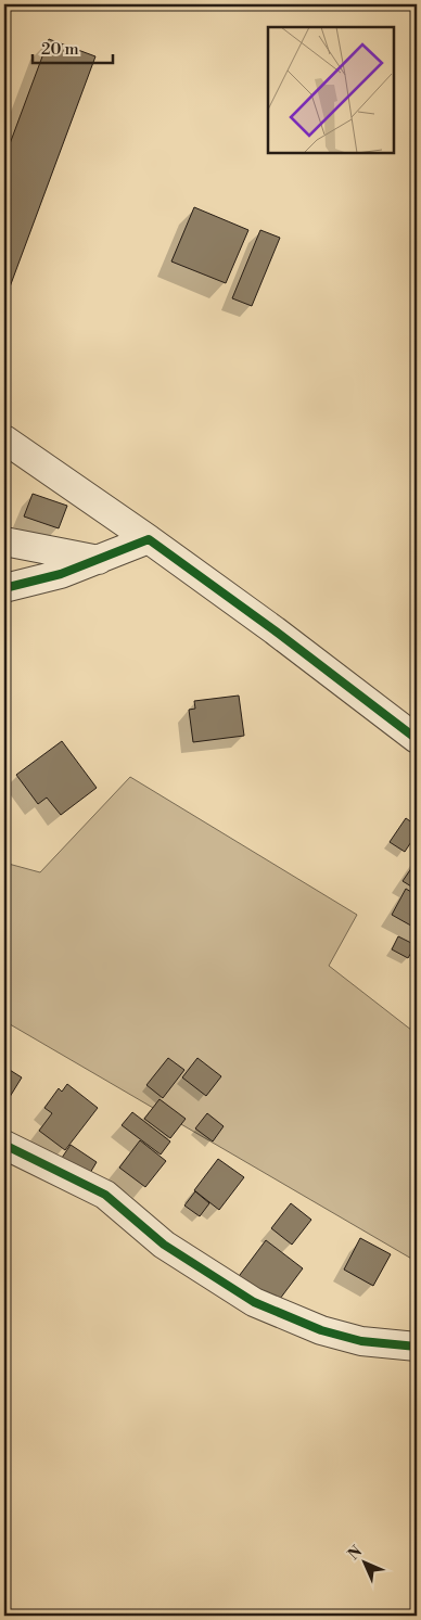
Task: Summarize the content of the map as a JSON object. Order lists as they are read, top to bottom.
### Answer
{
  "scale_bar": "20 m",
  "north": "top left"
}
